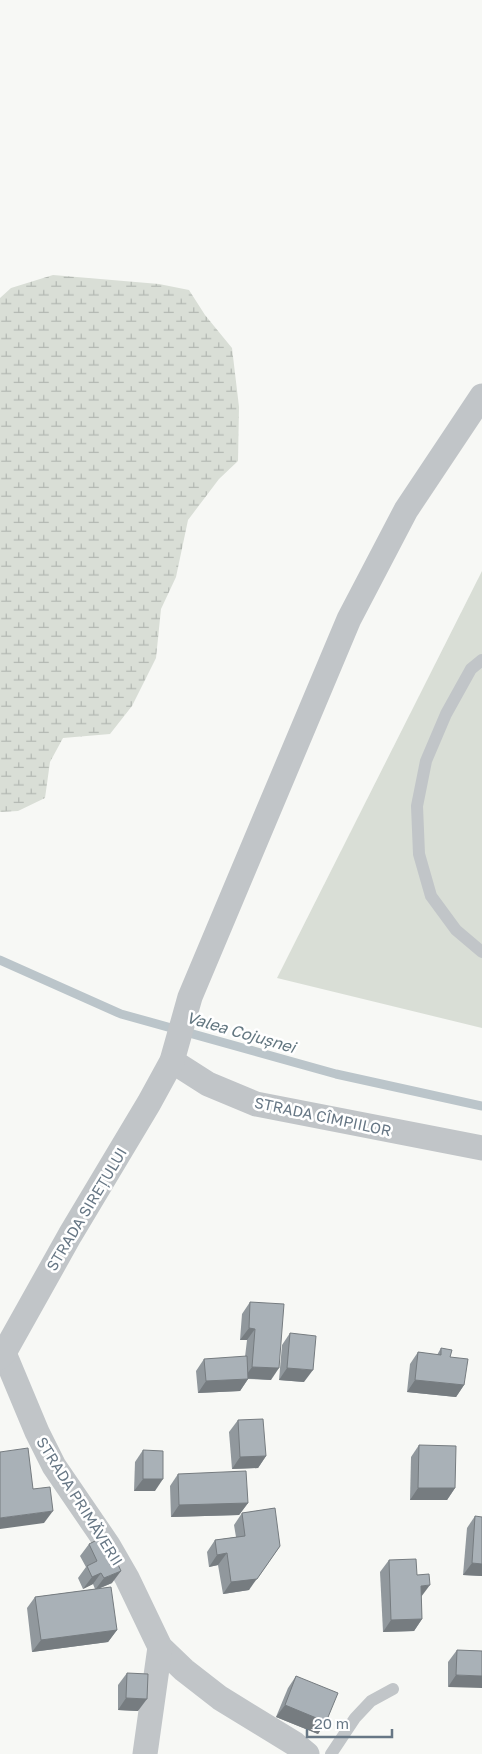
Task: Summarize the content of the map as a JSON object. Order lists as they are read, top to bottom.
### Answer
{
  "streets": {
    "street": ["STRADA CÎMPIILOR", "STRADA SIREȚULUI", "STRADA PRIMĂVERII"]
  },
  "crossings": [
    ["STRADA CÎMPIILOR", "STRADA SIREȚULUI"],
    ["STRADA SIREȚULUI", "STRADA PRIMĂVERII"]
  ],
  "water": ["Valea Cojușnei"],
  "scale_bar": "20 m"
}
